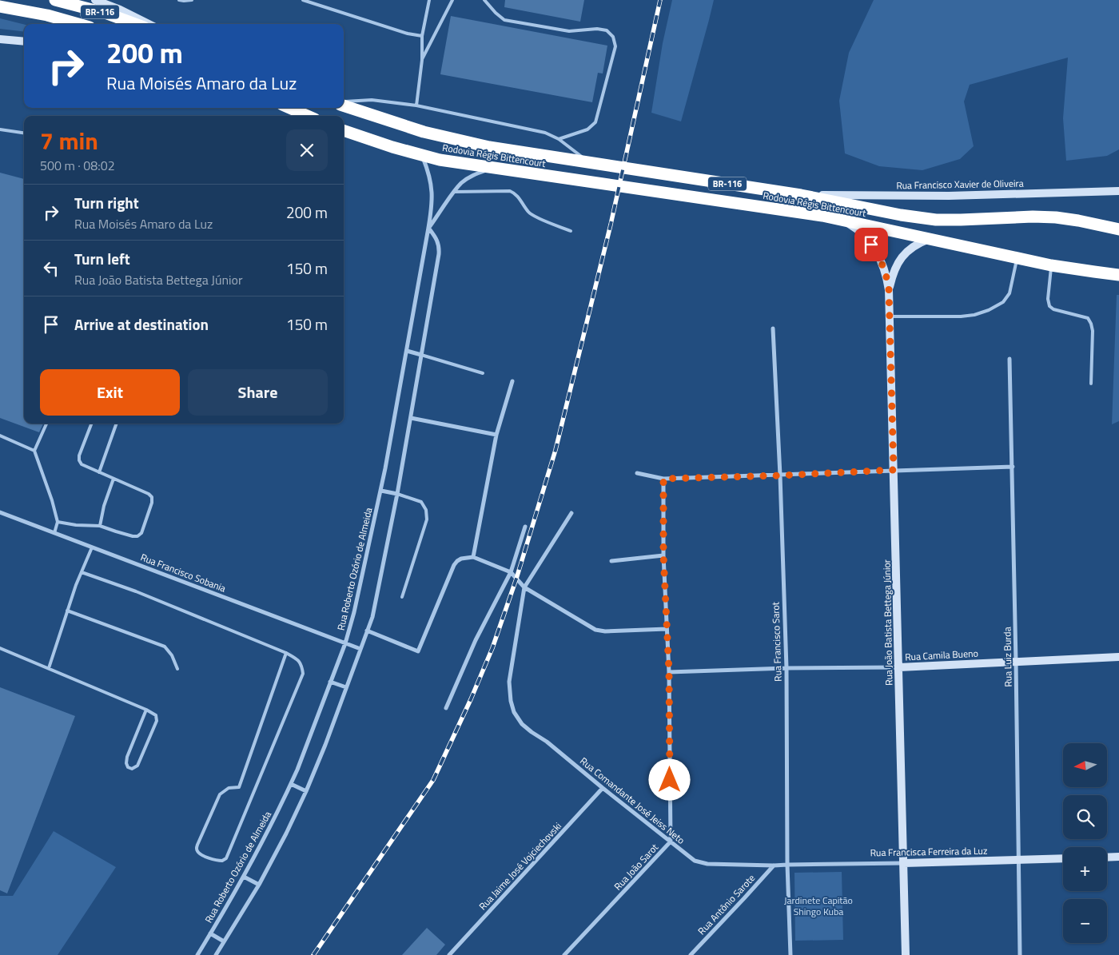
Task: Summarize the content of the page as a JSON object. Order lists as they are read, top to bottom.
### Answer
{
  "streets": {
    "highway": ["BR-116", "Rodovia Régis Bittencourt"],
    "main road": [
      "Rua Francisco Xavier de Oliveira",
      "Rua João Batista Bettega Júnior",
      "Rua Camila Bueno",
      "Rua Francisca Ferreira da Luz"
    ],
    "street": [
      "Rua Roberto Ozório de Almeida",
      "Rua Francisco Sobania",
      "Rua Francisco Sarot",
      "Rua Luiz Burda",
      "Rua Comandante José Jeiss Neto",
      "Rua Jaime José Vojciechovski",
      "Rua João Sarot",
      "Rua Antônio Sarote"
    ]
  },
  "crossings": [
    ["Rodovia Régis Bittencourt", "Rua Francisco Xavier de Oliveira"],
    ["Rodovia Régis Bittencourt", "Rua Roberto Ozório de Almeida"],
    ["Rodovia Régis Bittencourt", "Rua João Batista Bettega Júnior"],
    ["Rua Roberto Ozório de Almeida", "Rua Francisco Sobania"],
    ["Rua João Batista Bettega Júnior", "Rua Camila Bueno"],
    ["Rua João Batista Bettega Júnior", "Rua Francisca Ferreira da Luz"],
    ["Rua Francisco Sarot", "Rua Camila Bueno"],
    ["Rua Francisco Sarot", "Rua Comandante José Jeiss Neto"],
    ["Rua Francisco Sarot", "Rua Francisca Ferreira da Luz"],
    ["Rua Camila Bueno", "Rua Luiz Burda"],
    ["Rua Camila Bueno", "Rua João Sarot"],
    ["Rua Luiz Burda", "Rua Francisca Ferreira da Luz"],
    ["Rua Comandante José Jeiss Neto", "Rua Francisca Ferreira da Luz"],
    ["Rua Comandante José Jeiss Neto", "Rua Jaime José Vojciechovski"],
    ["Rua Comandante José Jeiss Neto", "Rua João Sarot"],
    ["Rua Comandante José Jeiss Neto", "Rua Antônio Sarote"]
  ],
  "parks": ["Jardinete Capitão Shingo Kuba"],
  "north": "left",
  "page": {
    "turn": ["200 m", "Rua Moisés Amaro da Luz"],
    "heading": ["7 min", "500 m · 08:02"],
    "list": [
      {
        "name": "Turn right",
        "note": "Rua Moisés Amaro da Luz",
        "value": "200 m"
      },
      {
        "name": "Turn left",
        "note": "Rua João Batista Bettega Júnior",
        "value": "150 m"
      },
      {
        "name": "Arrive at destination",
        "value": "150 m"
      }
    ],
    "buttons": ["Exit", "Share"],
    "map_buttons": ["+", "−"]
  }
}
